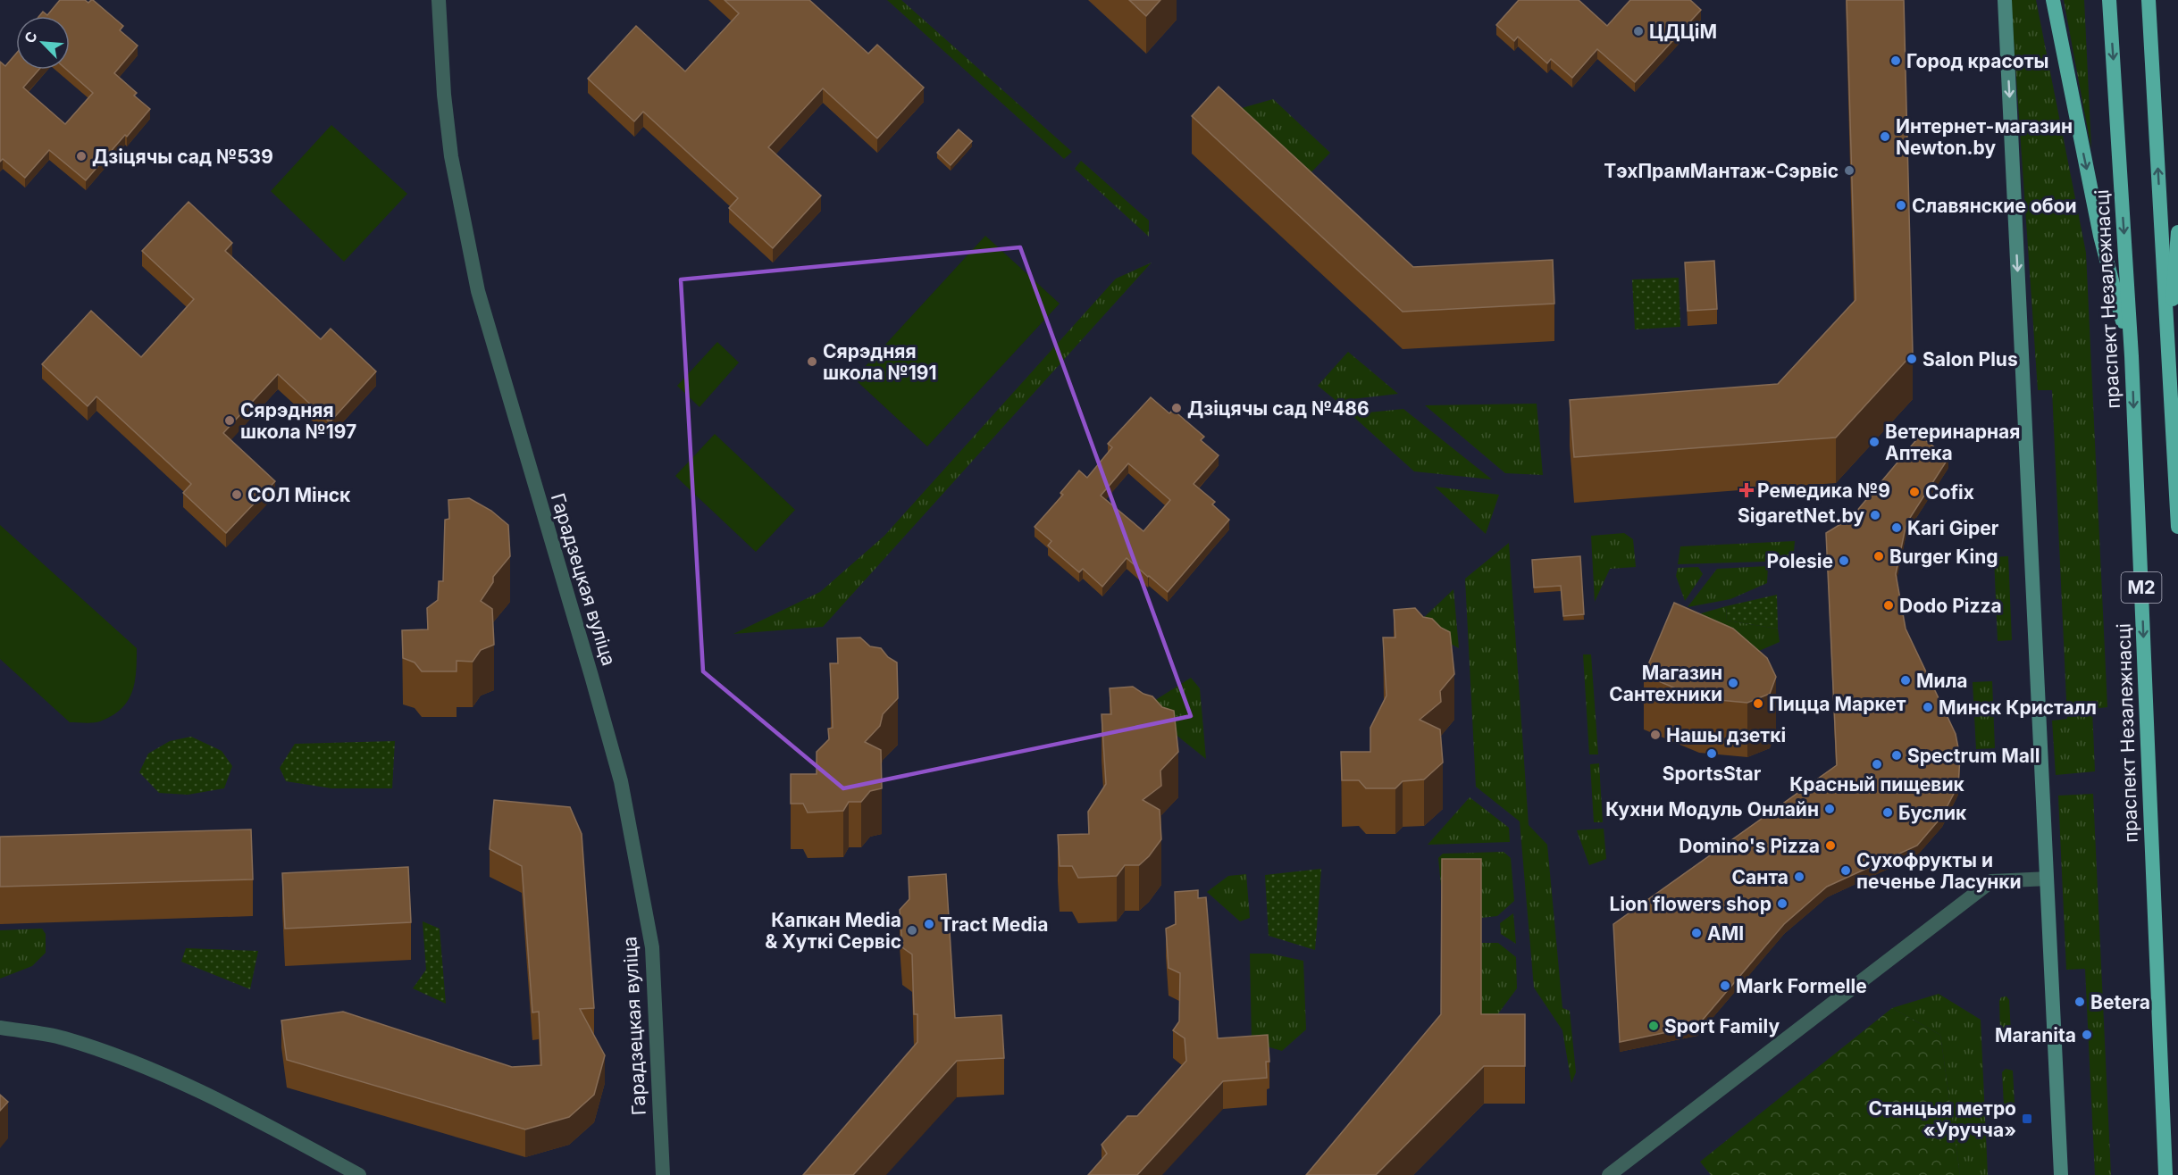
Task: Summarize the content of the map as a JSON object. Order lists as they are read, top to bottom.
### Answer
{
  "streets": {
    "highway": ["праспект Незалежнасці", "М2"],
    "street": ["Гарадзецкая вуліца"]
  },
  "places": {
    "other": [
      "ЦДЦіМ",
      "Город красоты",
      "Интернет-магазин Newton.by",
      "Дзіцячы сад №539",
      "ТэхПрамМантаж-Сэрвіс",
      "Славянские обои",
      "Salon Plus",
      "Сярэдняя школа №191",
      "Дзіцячы сад №486",
      "Сярэдняя школа №197",
      "Ветеринарная Аптека",
      "Cofix",
      "СОЛ Мінск",
      "SigaretNet.by",
      "Kari Giper",
      "Burger King",
      "Polesie",
      "Dodo Pizza",
      "Мила",
      "Магазин Сантехники",
      "Пицца Маркет",
      "Минск Кристалл",
      "Нашы дзеткі",
      "SportsStar",
      "Spectrum Mall",
      "Красный пищевик",
      "Кухни Модуль Онлайн",
      "Буслик",
      "Domino's Pizza",
      "Сухофрукты и печенье Ласунки",
      "Санта",
      "Lion flowers shop",
      "Tract Media",
      "Капкан Media & Хуткі Сервіс",
      "AMI",
      "Mark Formelle",
      "Betera",
      "Sport Family",
      "Maranita"
    ],
    "health": ["Ремедика №9"],
    "transit": ["Станцыя метро «Уручча»"]
  },
  "north": "top left"
}
